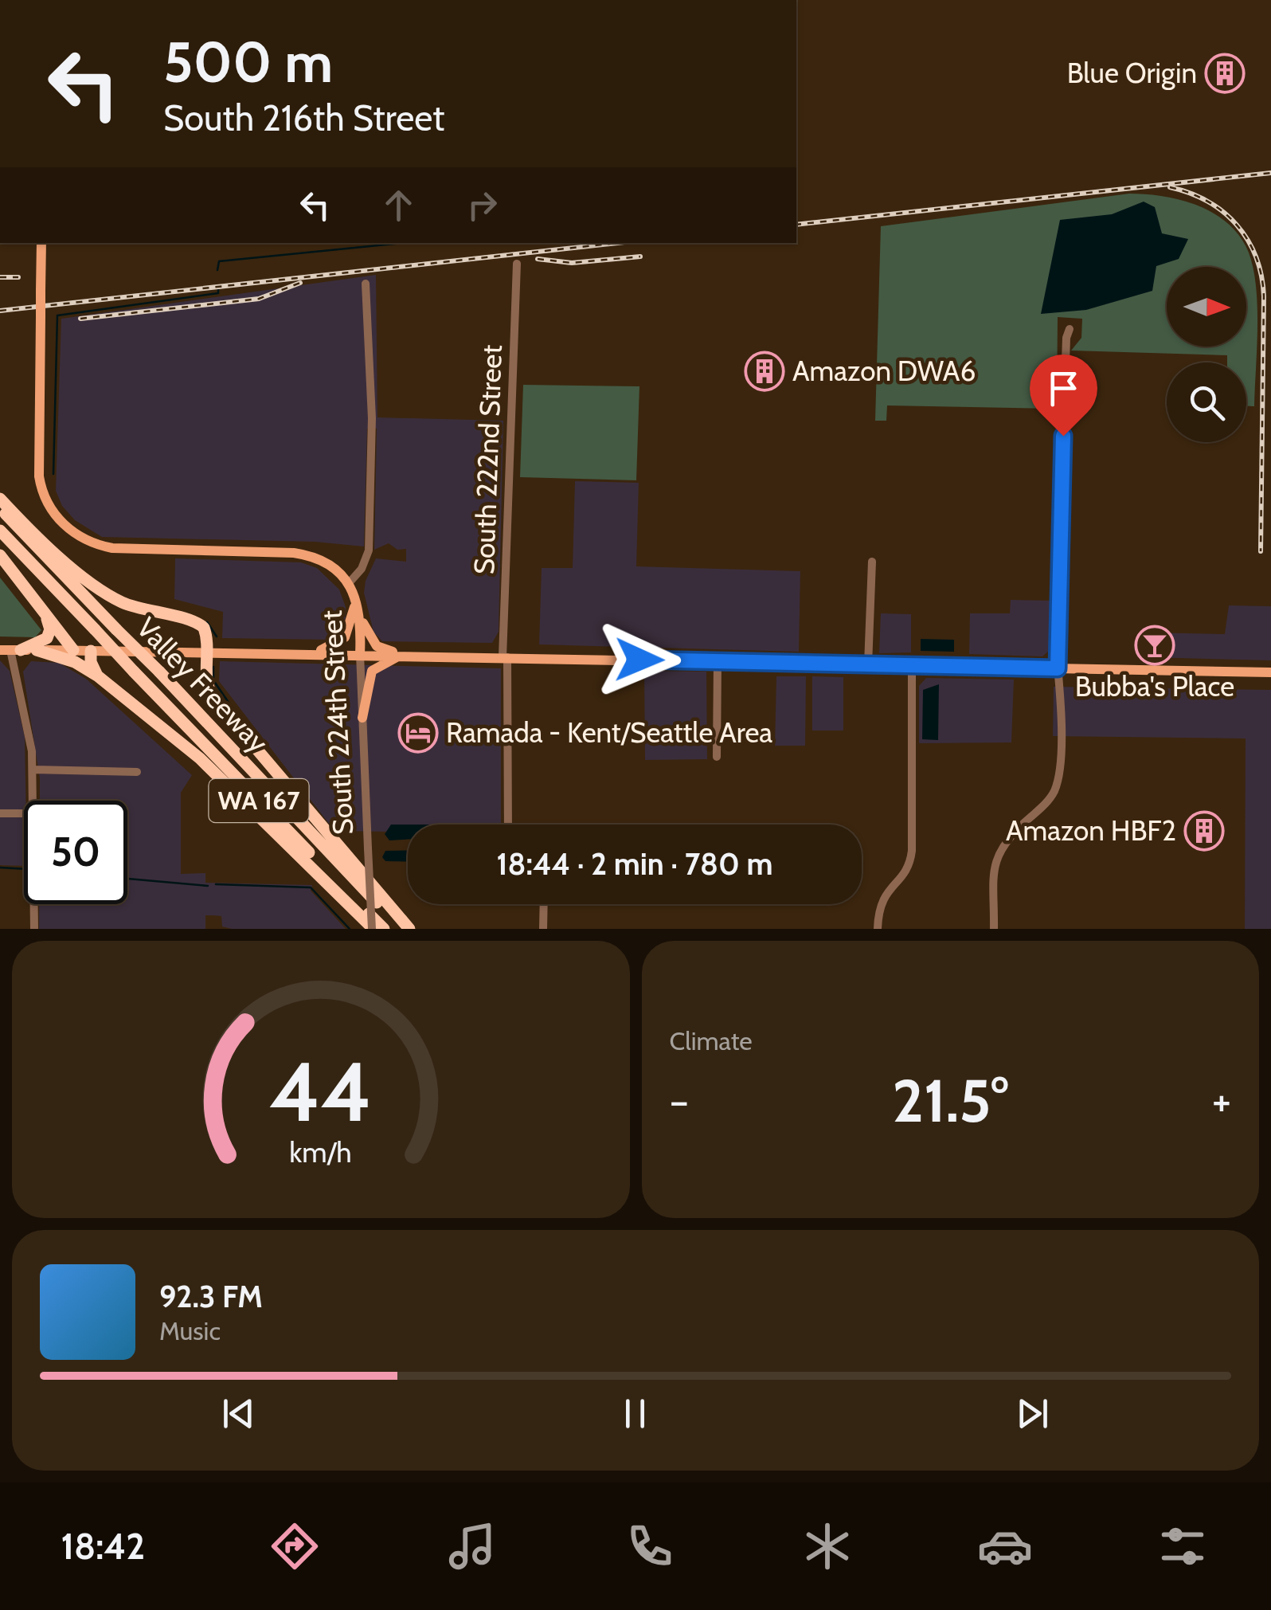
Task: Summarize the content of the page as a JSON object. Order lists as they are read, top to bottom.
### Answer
{
  "streets": {
    "highway": ["Valley Freeway", "WA 167"],
    "main road": ["South 224th Street"],
    "street": ["South 222nd Street"]
  },
  "places": {
    "building": ["Blue Origin", "Amazon DWA6", "Amazon HBF2"],
    "bar": ["Bubba's Place"],
    "hotel": ["Ramada - Kent/Seattle Area"]
  },
  "north": "right",
  "page": {
    "turn": ["500 m", "South 216th Street"],
    "limit": "50",
    "trip": "18:44 · 2 min · 780 m",
    "tile": "Climate",
    "heat": ["−", "21.5°", "+"],
    "song": ["92.3 FM", "Music"],
    "tabs": "18:42",
    "gauge": ["44", "km/h"]
  }
}
